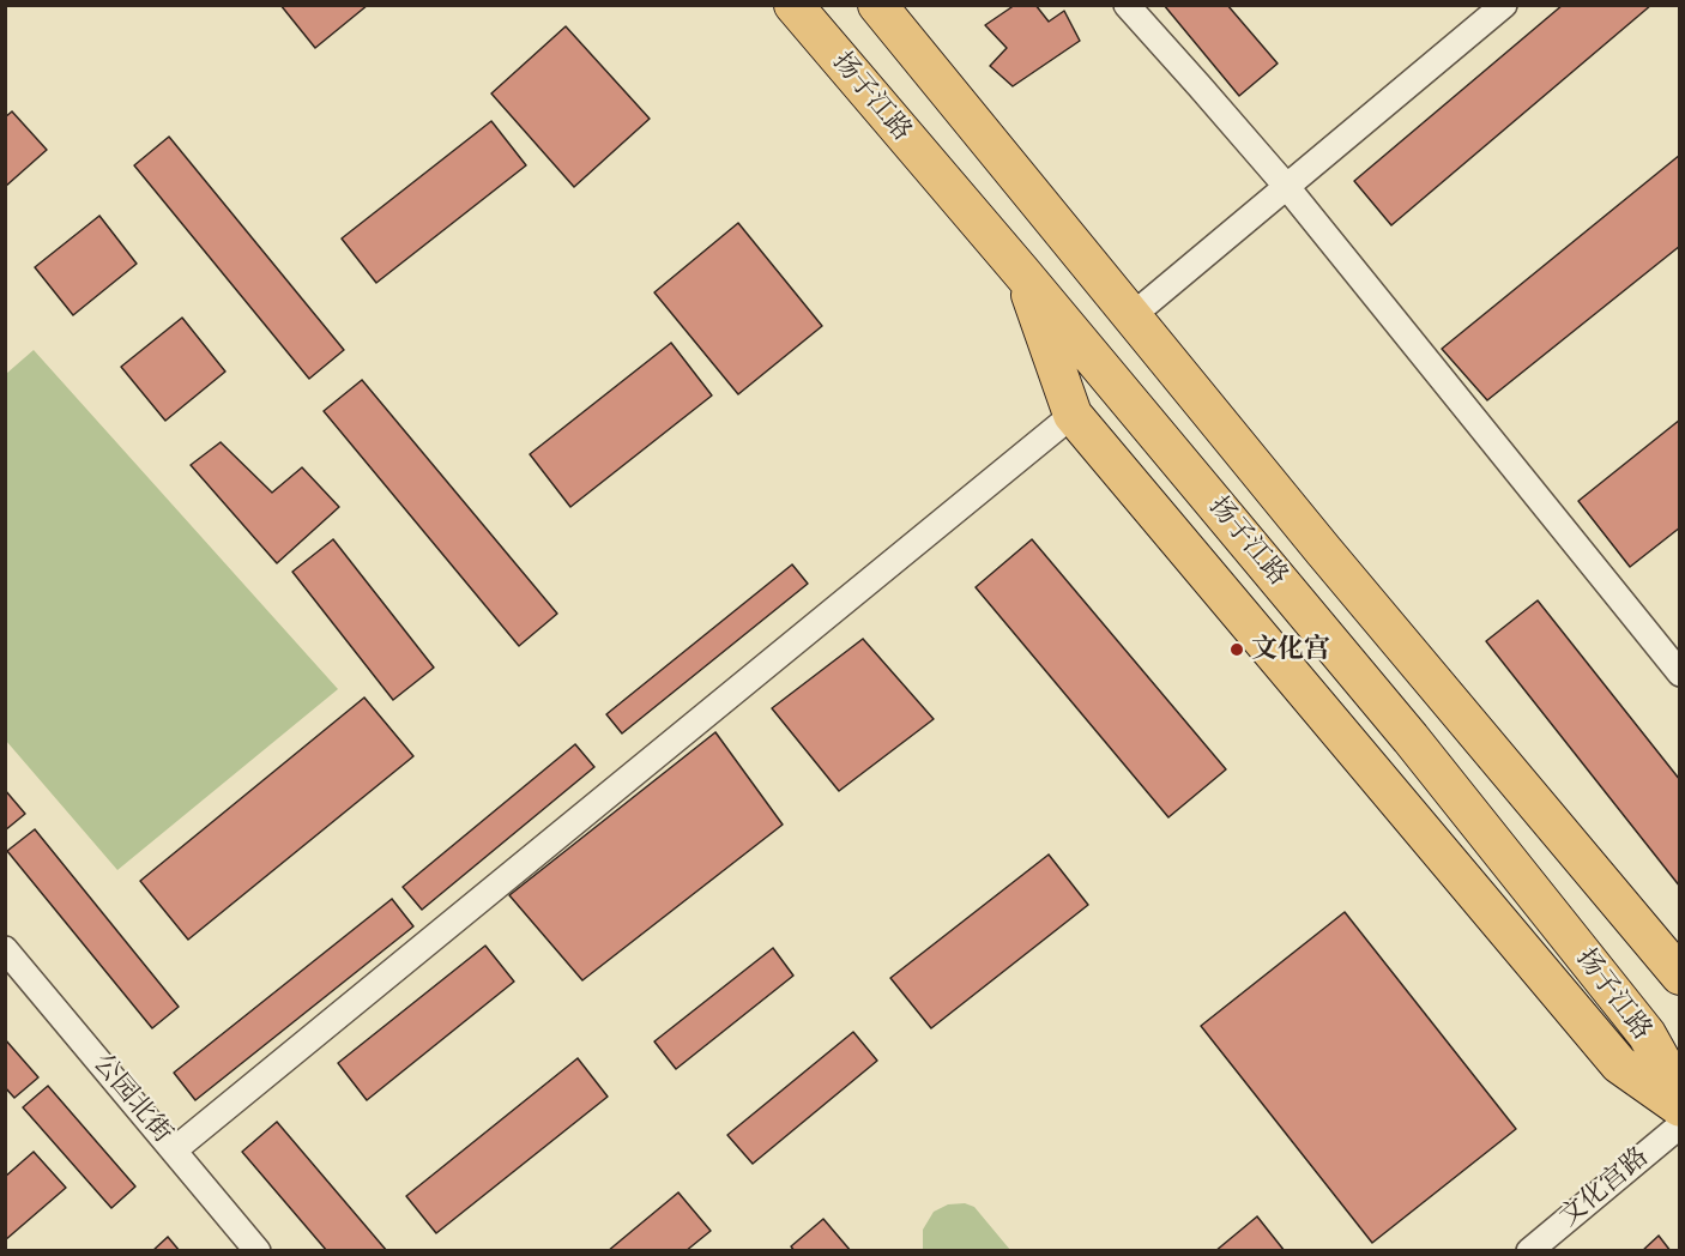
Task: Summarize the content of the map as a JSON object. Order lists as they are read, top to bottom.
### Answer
{
  "streets": {
    "main road": ["扬子江路"],
    "street": ["公园北街", "文化宫路"]
  },
  "places": ["文化宫"]
}
